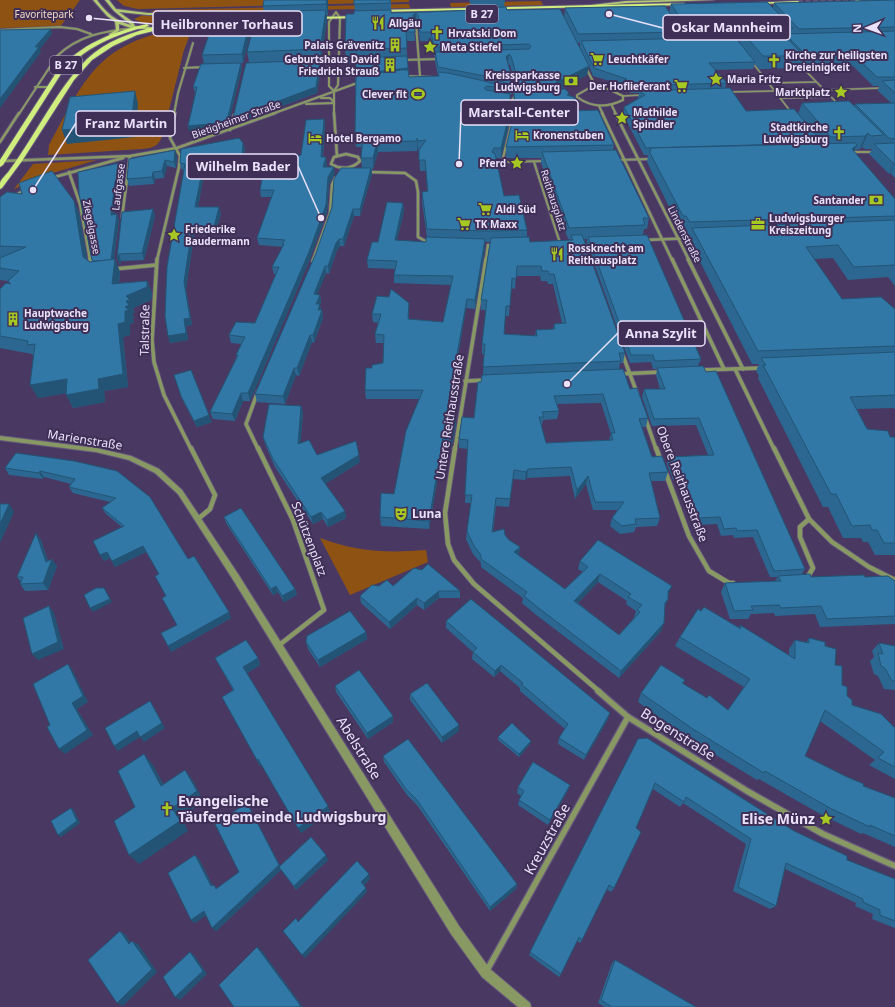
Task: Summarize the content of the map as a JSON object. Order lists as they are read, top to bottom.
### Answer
{
  "streets": {
    "main road": ["B 27"],
    "street": [
      "Bietigheimer Straße",
      "Laufgasse",
      "Reithausplatz",
      "Ziegelgasse",
      "Lindenstraße",
      "Talstraße",
      "Untere Reithausstraße",
      "Marienstraße",
      "Obere Reithausstraße",
      "Schützenplatz",
      "Bogenstraße",
      "Abelstraße",
      "Kreuzstraße"
    ]
  },
  "crossings": [
    ["B 27", "Bietigheimer Straße"],
    ["Bietigheimer Straße", "Laufgasse"],
    ["Bietigheimer Straße", "Ziegelgasse"],
    ["Bietigheimer Straße", "Talstraße"],
    ["Ziegelgasse", "Talstraße"],
    ["Talstraße", "Abelstraße"],
    ["Untere Reithausstraße", "Bogenstraße"],
    ["Marienstraße", "Abelstraße"],
    ["Schützenplatz", "Abelstraße"],
    ["Bogenstraße", "Kreuzstraße"],
    ["Abelstraße", "Kreuzstraße"]
  ],
  "parks": ["Favoritepark"],
  "places": {
    "other": [
      "Oskar Mannheim",
      "Heilbronner Torhaus",
      "Marstall-Center",
      "Franz Martin",
      "Wilhelm Bader",
      "Anna Szylit"
    ],
    "restaurant": ["Allgäu", "Rossknecht am Reithausplatz"],
    "church": [
      "Hrvatski Dom",
      "Kirche zur heiligsten Dreieinigkeit",
      "Stadtkirche Ludwigsburg",
      "Evangelische Täufergemeinde Ludwigsburg"
    ],
    "building": ["Palais Grävenitz", "Geburtshaus David Friedrich Strauß", "Hauptwache Ludwigsburg"],
    "place": [
      "Meta Stiefel",
      "Maria Fritz",
      "Marktplatz",
      "Mathilde Spindler",
      "Pferd",
      "Friederike Baudermann",
      "Elise Münz"
    ],
    "supermarket": [
      "Leuchtkäfer",
      "Der Hoflieferant",
      "Aldi Süd",
      "TK Maxx"
    ],
    "bank": ["Kreissparkasse Ludwigsburg", "Santander"],
    "sports": ["Clever fit"],
    "hotel": ["Kronenstuben", "Hotel Bergamo"],
    "office": ["Ludwigsburger Kreiszeitung"],
    "theatre": ["Luna"]
  },
  "north": "left"
}
